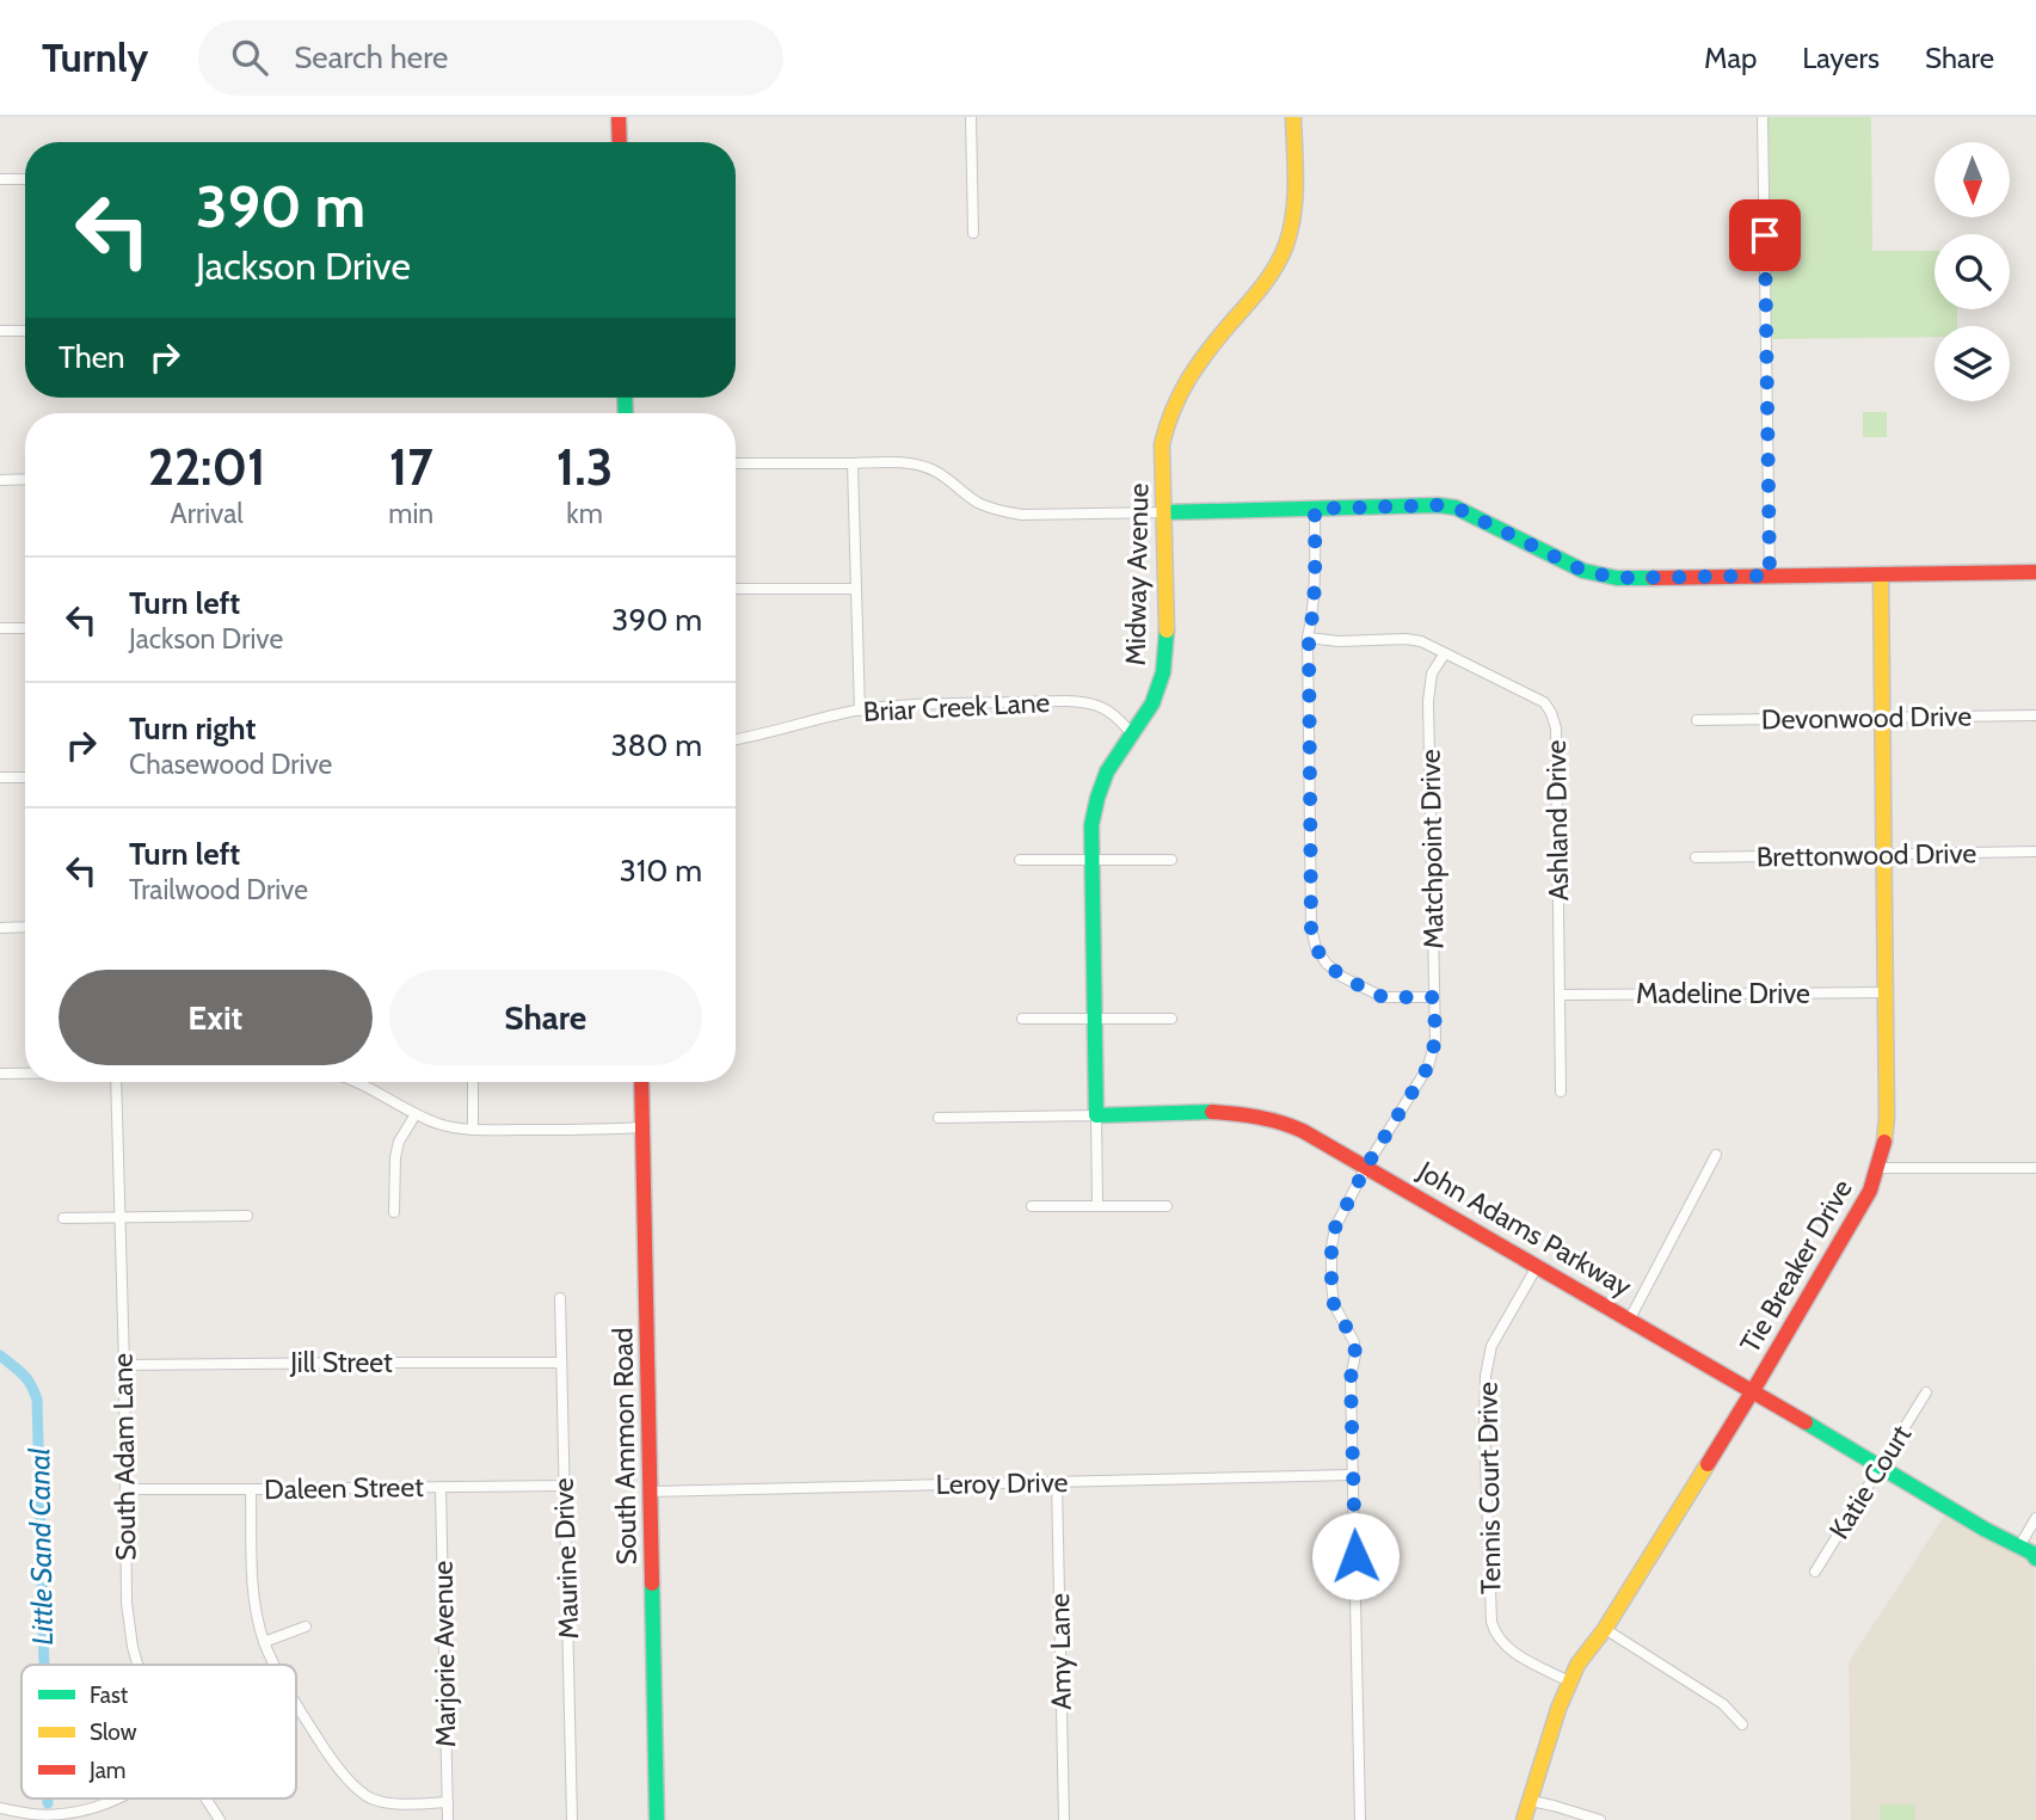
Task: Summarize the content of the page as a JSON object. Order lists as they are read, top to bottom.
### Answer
{
  "streets": {
    "street": [
      "Midway Avenue",
      "Briar Creek Lane",
      "Devonwood Drive",
      "Ashland Drive",
      "Matchpoint Drive",
      "Brettonwood Drive",
      "Madeline Drive",
      "John Adams Parkway",
      "Tie Breaker Drive",
      "Jill Street",
      "South Ammon Road",
      "South Adam Lane",
      "Katie Court",
      "Leroy Drive",
      "Daleen Street",
      "Tennis Court Drive",
      "Maurine Drive",
      "Amy Lane",
      "Marjorie Avenue"
    ]
  },
  "crossings": [
    ["Midway Avenue", "Briar Creek Lane"],
    ["Midway Avenue", "John Adams Parkway"],
    ["Devonwood Drive", "Tie Breaker Drive"],
    ["Ashland Drive", "Matchpoint Drive"],
    ["Ashland Drive", "Madeline Drive"],
    ["Matchpoint Drive", "John Adams Parkway"],
    ["Matchpoint Drive", "Leroy Drive"],
    ["Brettonwood Drive", "Tie Breaker Drive"],
    ["Madeline Drive", "Tie Breaker Drive"],
    ["John Adams Parkway", "Tie Breaker Drive"],
    ["John Adams Parkway", "Katie Court"],
    ["John Adams Parkway", "Tennis Court Drive"],
    ["Tie Breaker Drive", "Tennis Court Drive"],
    ["Jill Street", "South Adam Lane"],
    ["Jill Street", "Maurine Drive"],
    ["South Ammon Road", "Leroy Drive"],
    ["South Adam Lane", "Daleen Street"],
    ["Leroy Drive", "Amy Lane"],
    ["Daleen Street", "Maurine Drive"],
    ["Daleen Street", "Marjorie Avenue"]
  ],
  "water": ["Little Sand Canal"],
  "legend": ["Fast", "Slow", "Jam"],
  "north": "bottom",
  "page": {
    "header": "Turnly",
    "search": "Search here",
    "nav": ["Map", "Layers", "Share"],
    "turn": ["390 m", "Jackson Drive"],
    "then": "Then",
    "eta": [
      "22:01",
      "Arrival",
      "17",
      "min",
      "1.3",
      "km"
    ],
    "list": [
      {
        "name": "Turn left",
        "note": "Jackson Drive",
        "value": "390 m"
      },
      {
        "name": "Turn right",
        "note": "Chasewood Drive",
        "value": "380 m"
      },
      {
        "name": "Turn left",
        "note": "Trailwood Drive",
        "value": "310 m"
      }
    ],
    "buttons": ["Exit", "Share"]
  }
}
